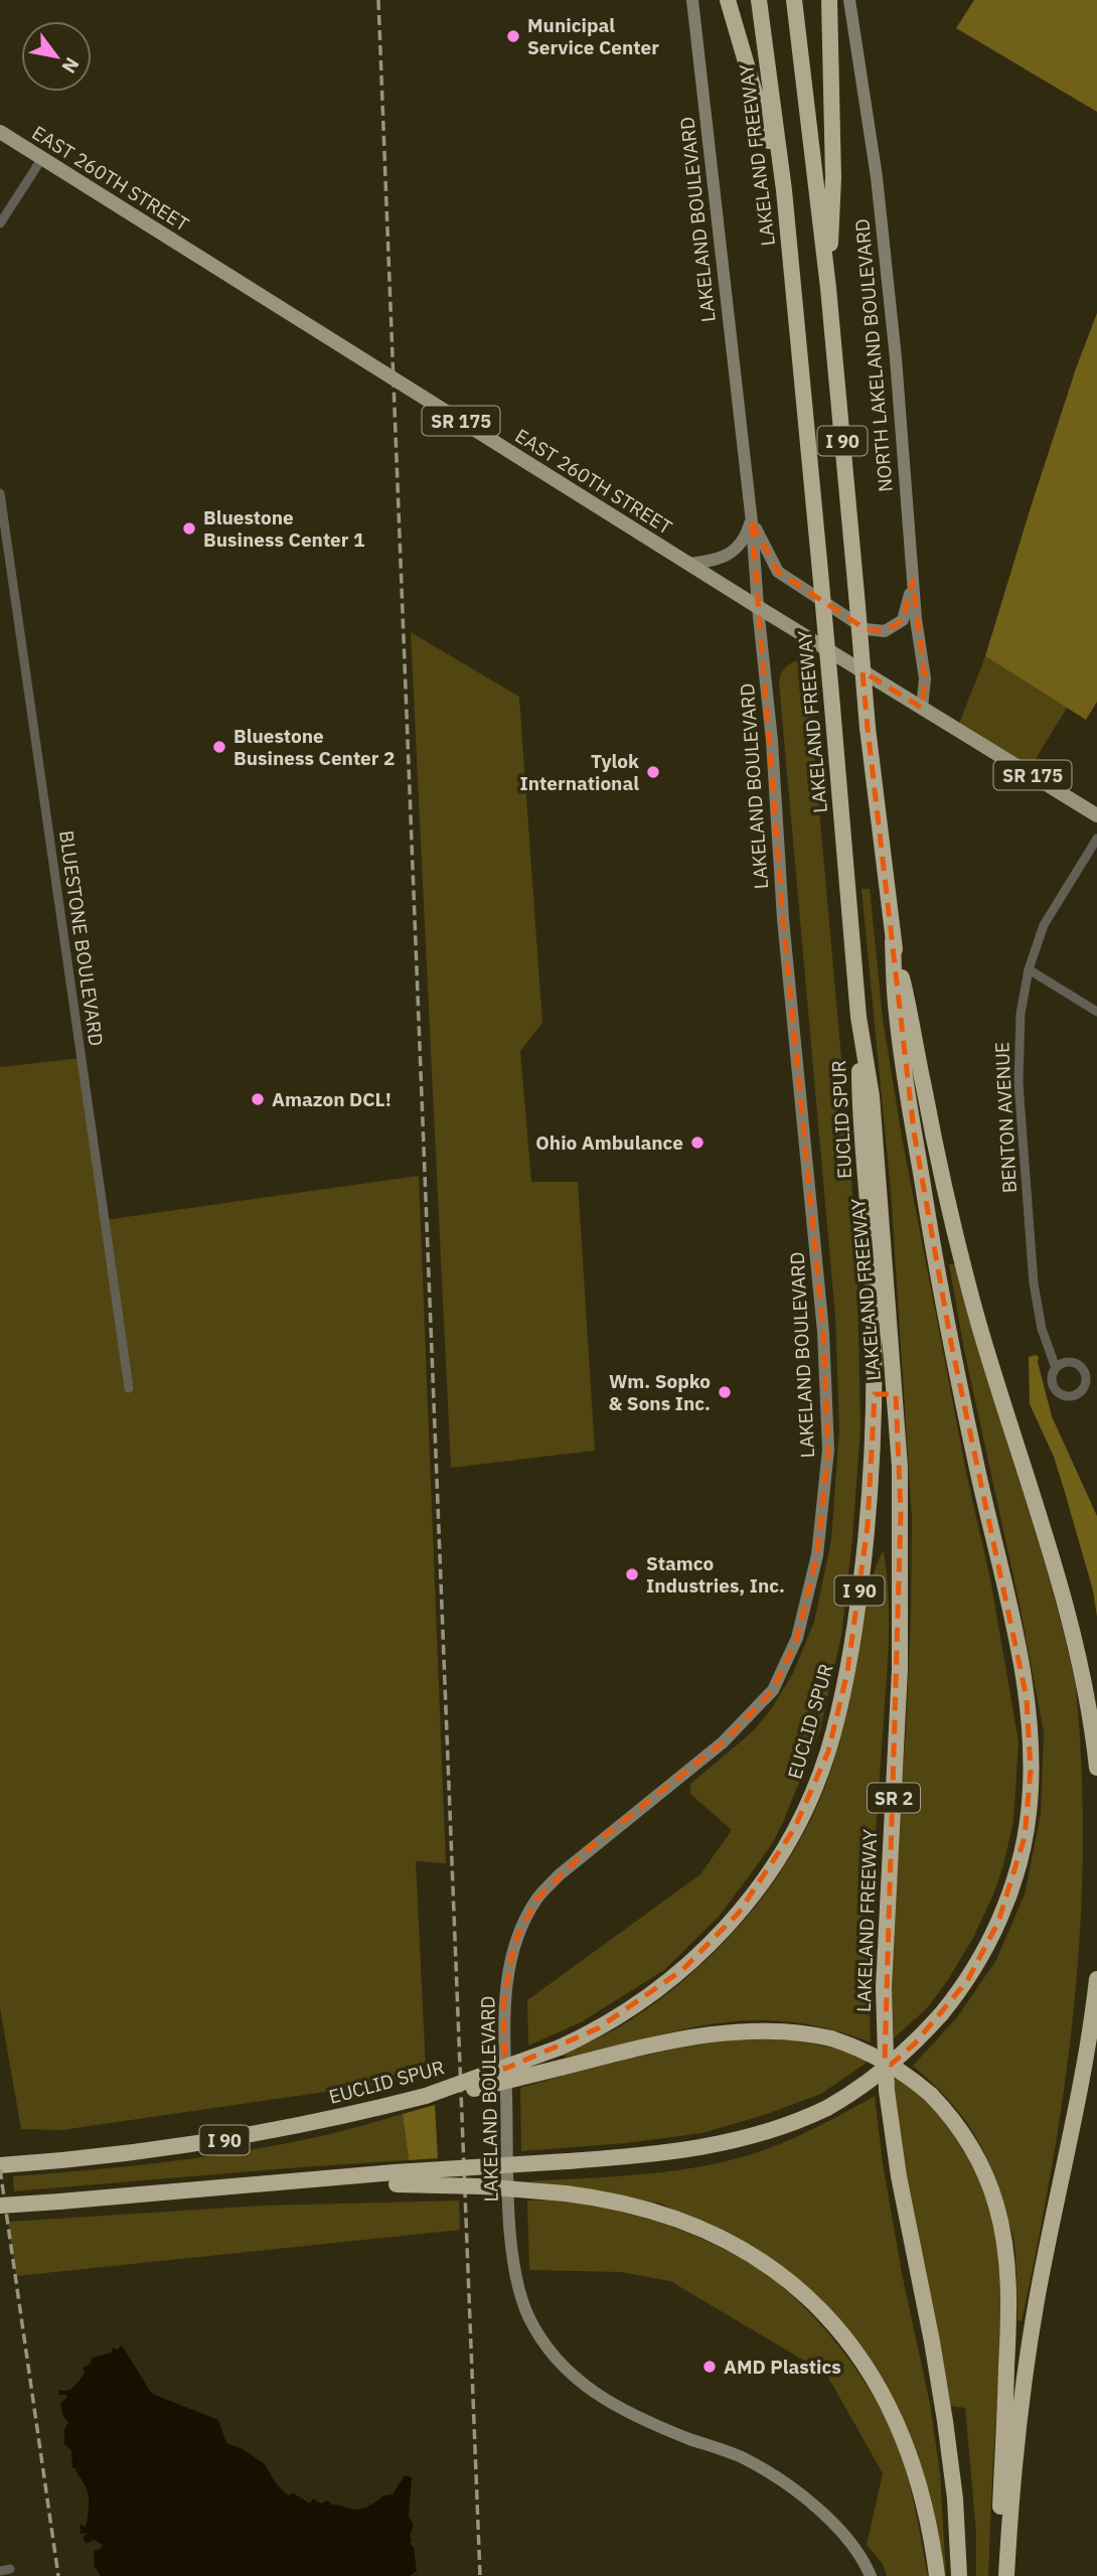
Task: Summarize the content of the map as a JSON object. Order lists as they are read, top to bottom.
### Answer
{
  "streets": {
    "highway": [
      "LAKELAND FREEWAY",
      "I 90",
      "EUCLID SPUR",
      "SR 2"
    ],
    "main road": ["EAST 260TH STREET", "SR 175"],
    "street": [
      "LAKELAND BOULEVARD",
      "NORTH LAKELAND BOULEVARD",
      "BLUESTONE BOULEVARD",
      "BENTON AVENUE"
    ]
  },
  "crossings": [
    ["LAKELAND FREEWAY", "EUCLID SPUR"],
    ["EAST 260TH STREET", "LAKELAND BOULEVARD"],
    ["EAST 260TH STREET", "NORTH LAKELAND BOULEVARD"]
  ],
  "places": [
    "Municipal Service Center",
    "Bluestone Business Center 1",
    "Bluestone Business Center 2",
    "Tylok International",
    "Amazon DCL!",
    "Ohio Ambulance",
    "Wm. Sopko & Sons Inc.",
    "Stamco Industries, Inc.",
    "AMD Plastics"
  ],
  "north": "bottom right"
}
